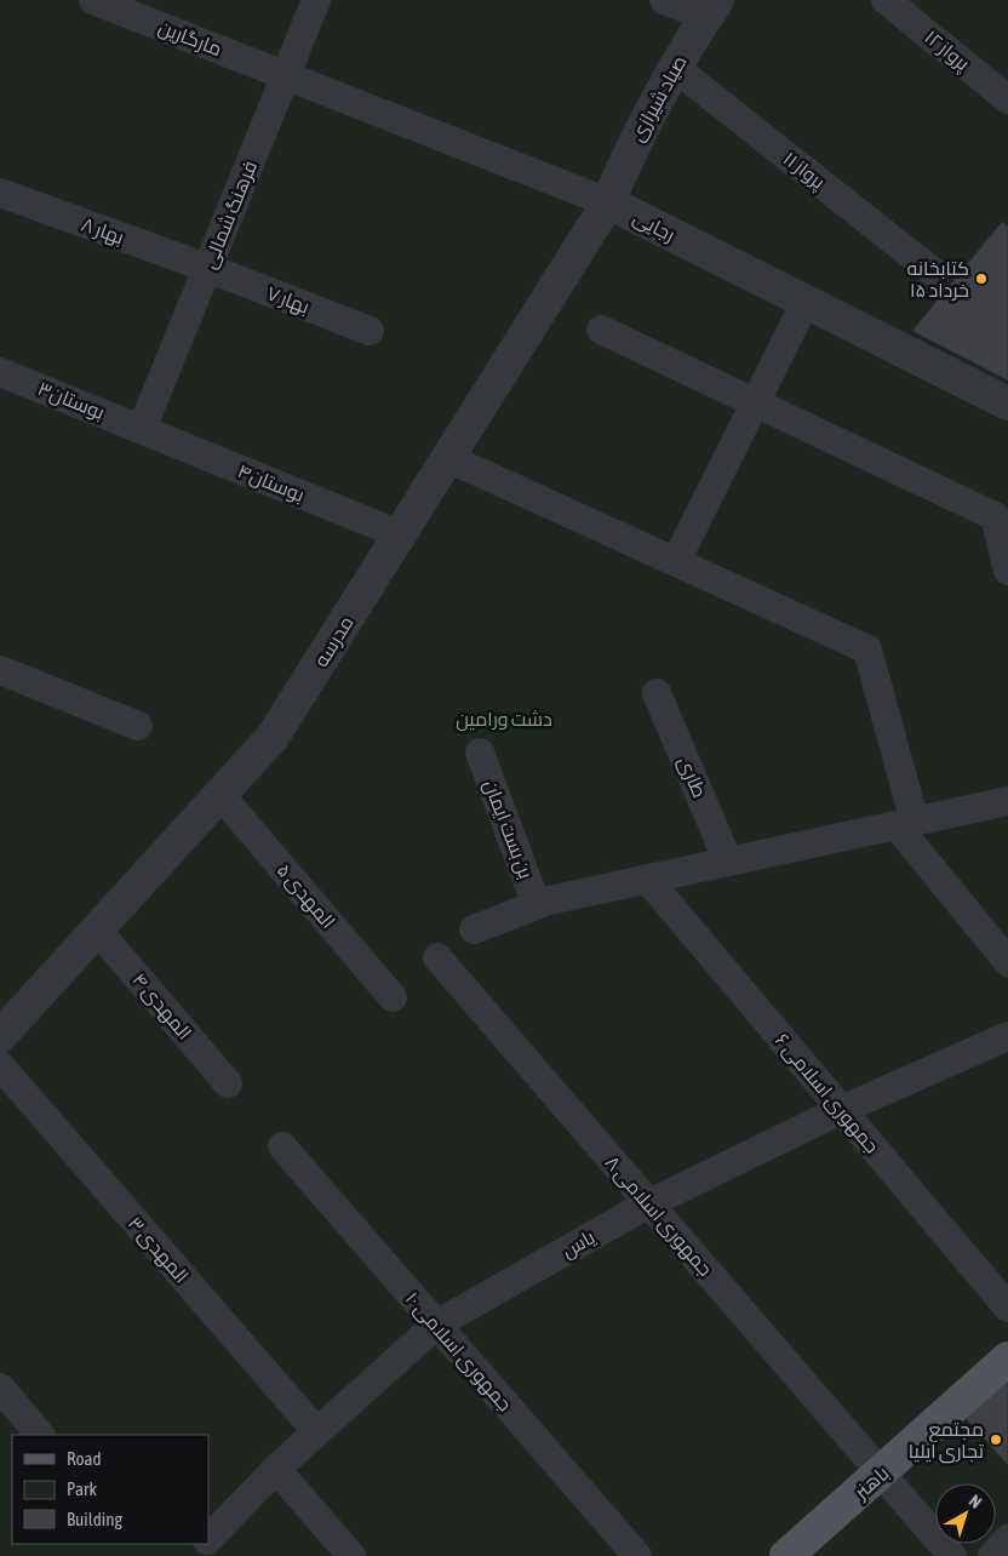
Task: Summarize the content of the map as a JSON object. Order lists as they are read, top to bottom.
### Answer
{
  "streets": {
    "main road": ["باهنر"],
    "street": [
      "مارگارین",
      "پرواز ۱۲",
      "صیاد شیرازی",
      "پرواز ۱۱",
      "فرهنگ شمالی",
      "رجایی",
      "بهار ۸",
      "بهار ۷",
      "بوستان۳",
      "بوستان۴",
      "مدرسه",
      "طاری",
      "بن بست ایمان",
      "المهدی ۵",
      "المهدی ۴",
      "جمهوری اسلامی ۶",
      "جمهوری اسلامی ۸",
      "یاس",
      "المهدی ۳",
      "جمهوری اسلامی ۱۰"
    ]
  },
  "crossings": [
    ["مارگارین", "فرهنگ شمالی"],
    ["مارگارین", "رجایی"],
    ["صیاد شیرازی", "پرواز ۱۱"],
    ["صیاد شیرازی", "رجایی"],
    ["صیاد شیرازی", "مدرسه"],
    ["فرهنگ شمالی", "رجایی"],
    ["فرهنگ شمالی", "بهار ۸"],
    ["فرهنگ شمالی", "بهار ۷"],
    ["فرهنگ شمالی", "بوستان۳"],
    ["فرهنگ شمالی", "بوستان۴"],
    ["رجایی", "مدرسه"],
    ["بهار ۸", "بهار ۷"],
    ["بوستان۳", "بوستان۴"],
    ["بوستان۴", "مدرسه"],
    ["مدرسه", "المهدی ۵"],
    ["مدرسه", "المهدی ۴"],
    ["جمهوری اسلامی ۶", "یاس"],
    ["جمهوری اسلامی ۸", "یاس"],
    ["جمهوری اسلامی ۸", "باهنر"],
    ["یاس", "المهدی ۳"],
    ["یاس", "جمهوری اسلامی ۱۰"]
  ],
  "parks": ["دشت ورامین"],
  "places": ["کتابخانه ۱۵ خرداد", "مجتمع تجاری ایلیا"],
  "legend": ["Road", "Park", "Building"],
  "north": "top right"
}
